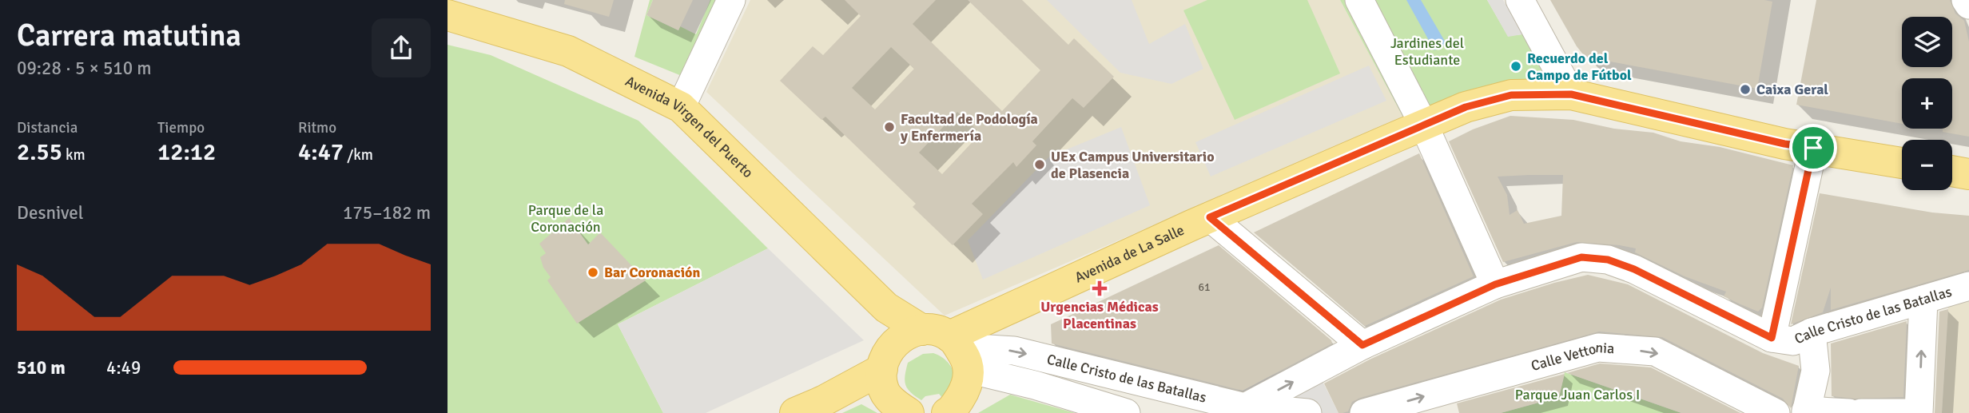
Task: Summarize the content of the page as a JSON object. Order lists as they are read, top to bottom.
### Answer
{
  "streets": {
    "main road": ["Avenida Virgen del Puerto", "Avenida de La Salle"],
    "street": ["Calle Cristo de las Batallas", "Calle Vettonia"]
  },
  "crossings": [
    ["Avenida Virgen del Puerto", "Avenida de La Salle"],
    ["Avenida Virgen del Puerto", "Calle Cristo de las Batallas"],
    ["Avenida de La Salle", "Calle Cristo de las Batallas"]
  ],
  "one_way": ["Calle Vettonia"],
  "parks": ["Jardines del Estudiante", "Parque de la Coronación", "Parque Juan Carlos I"],
  "places": {
    "other": [
      "Recuerdo del Campo de Fútbol",
      "Caixa Geral",
      "Facultad de Podología y Enfermería",
      "UEx Campus Universitario de Plasencia",
      "Bar Coronación"
    ],
    "health": ["Urgencias Médicas Placentinas"]
  },
  "house_numbers": ["61"],
  "page": {
    "heading": ["Carrera matutina", "09:28 · 5 × 510 m"],
    "map_buttons": ["+", "−"],
    "stats": [
      ["Distancia", "2.55 km"],
      ["Tiempo", "12:12"],
      ["Ritmo", "4:47 /km"]
    ],
    "chart": ["Desnivel", "175–182 m"],
    "list": [
      {
        "name": "510 m",
        "note": "4:49"
      }
    ]
  }
}
